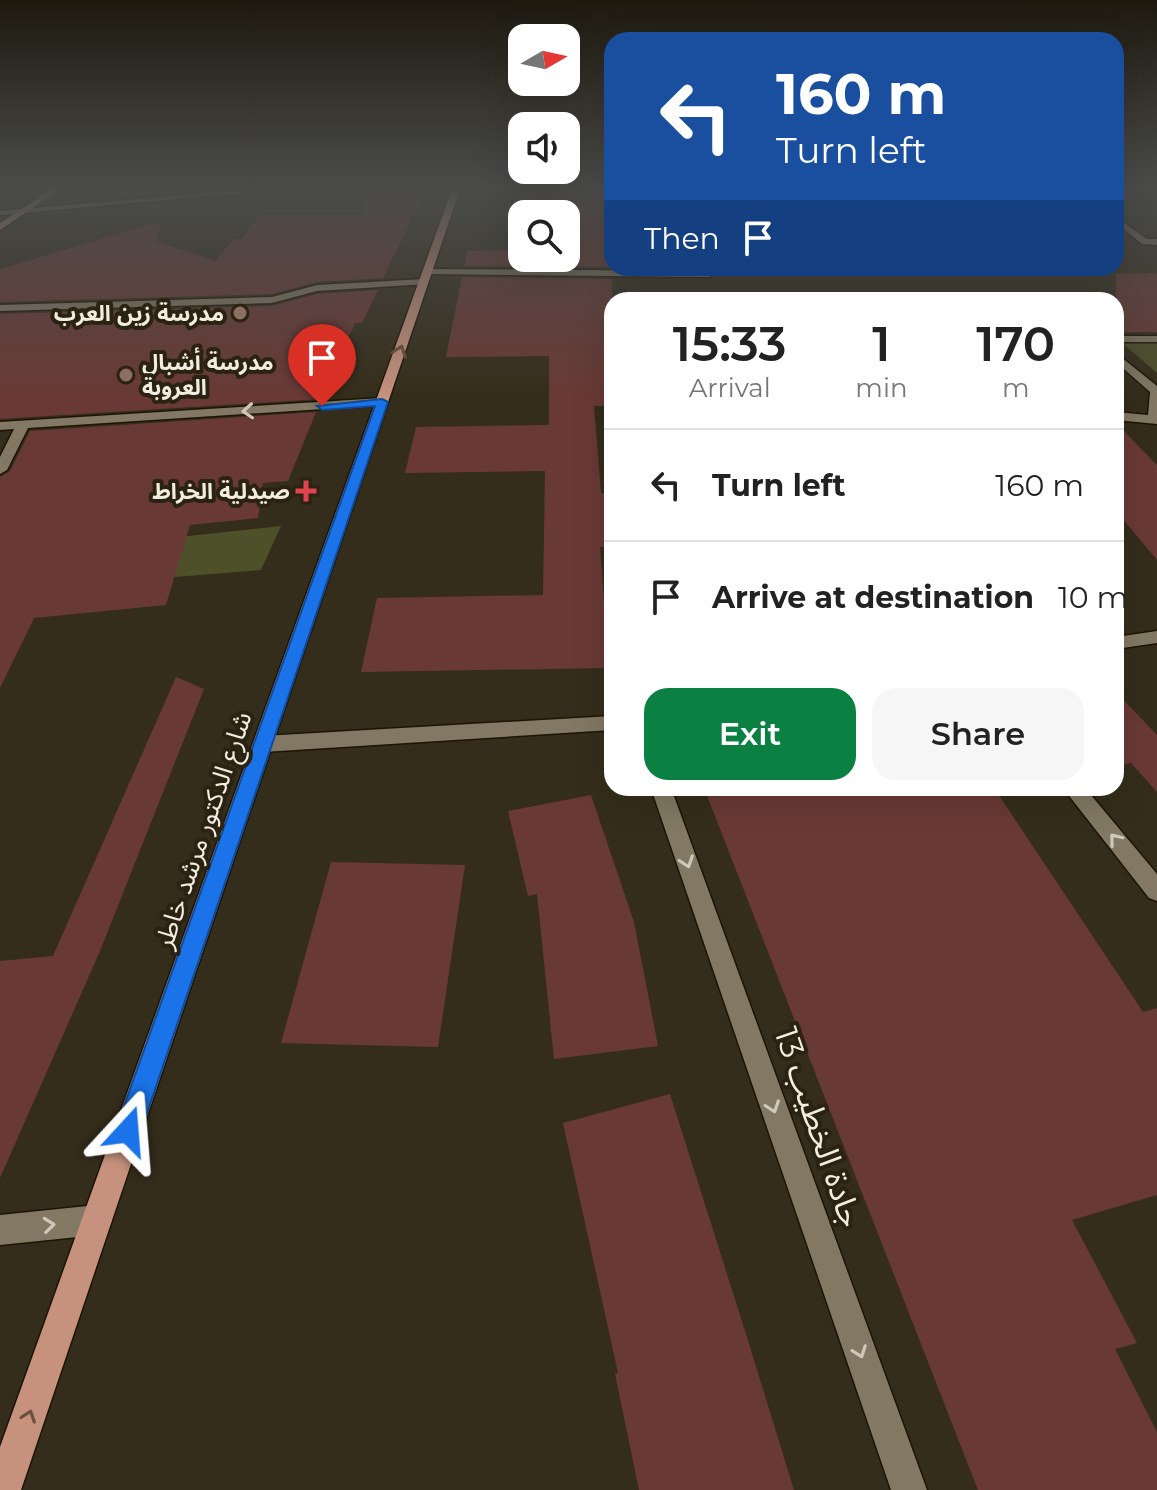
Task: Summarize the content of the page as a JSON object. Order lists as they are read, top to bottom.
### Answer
{
  "streets": {
    "main road": ["شارع الدكتور مرشد خاطر"],
    "street": ["جادة الخطيب 13"]
  },
  "one_way": ["جادة الخطيب 13"],
  "places": {
    "other": ["مدرسة زين العرب", "مدرسة أشبال العروبة"],
    "health": ["صيدلية الخراط"]
  },
  "north": "right",
  "page": {
    "turn": ["160 m", "Turn left"],
    "then": "Then",
    "eta": [
      "15:33",
      "Arrival",
      "1",
      "min",
      "170",
      "m"
    ],
    "list": [
      {
        "name": "Turn left",
        "value": "160 m"
      },
      {
        "name": "Arrive at destination",
        "value": "10 m"
      }
    ],
    "buttons": ["Exit", "Share"]
  }
}
